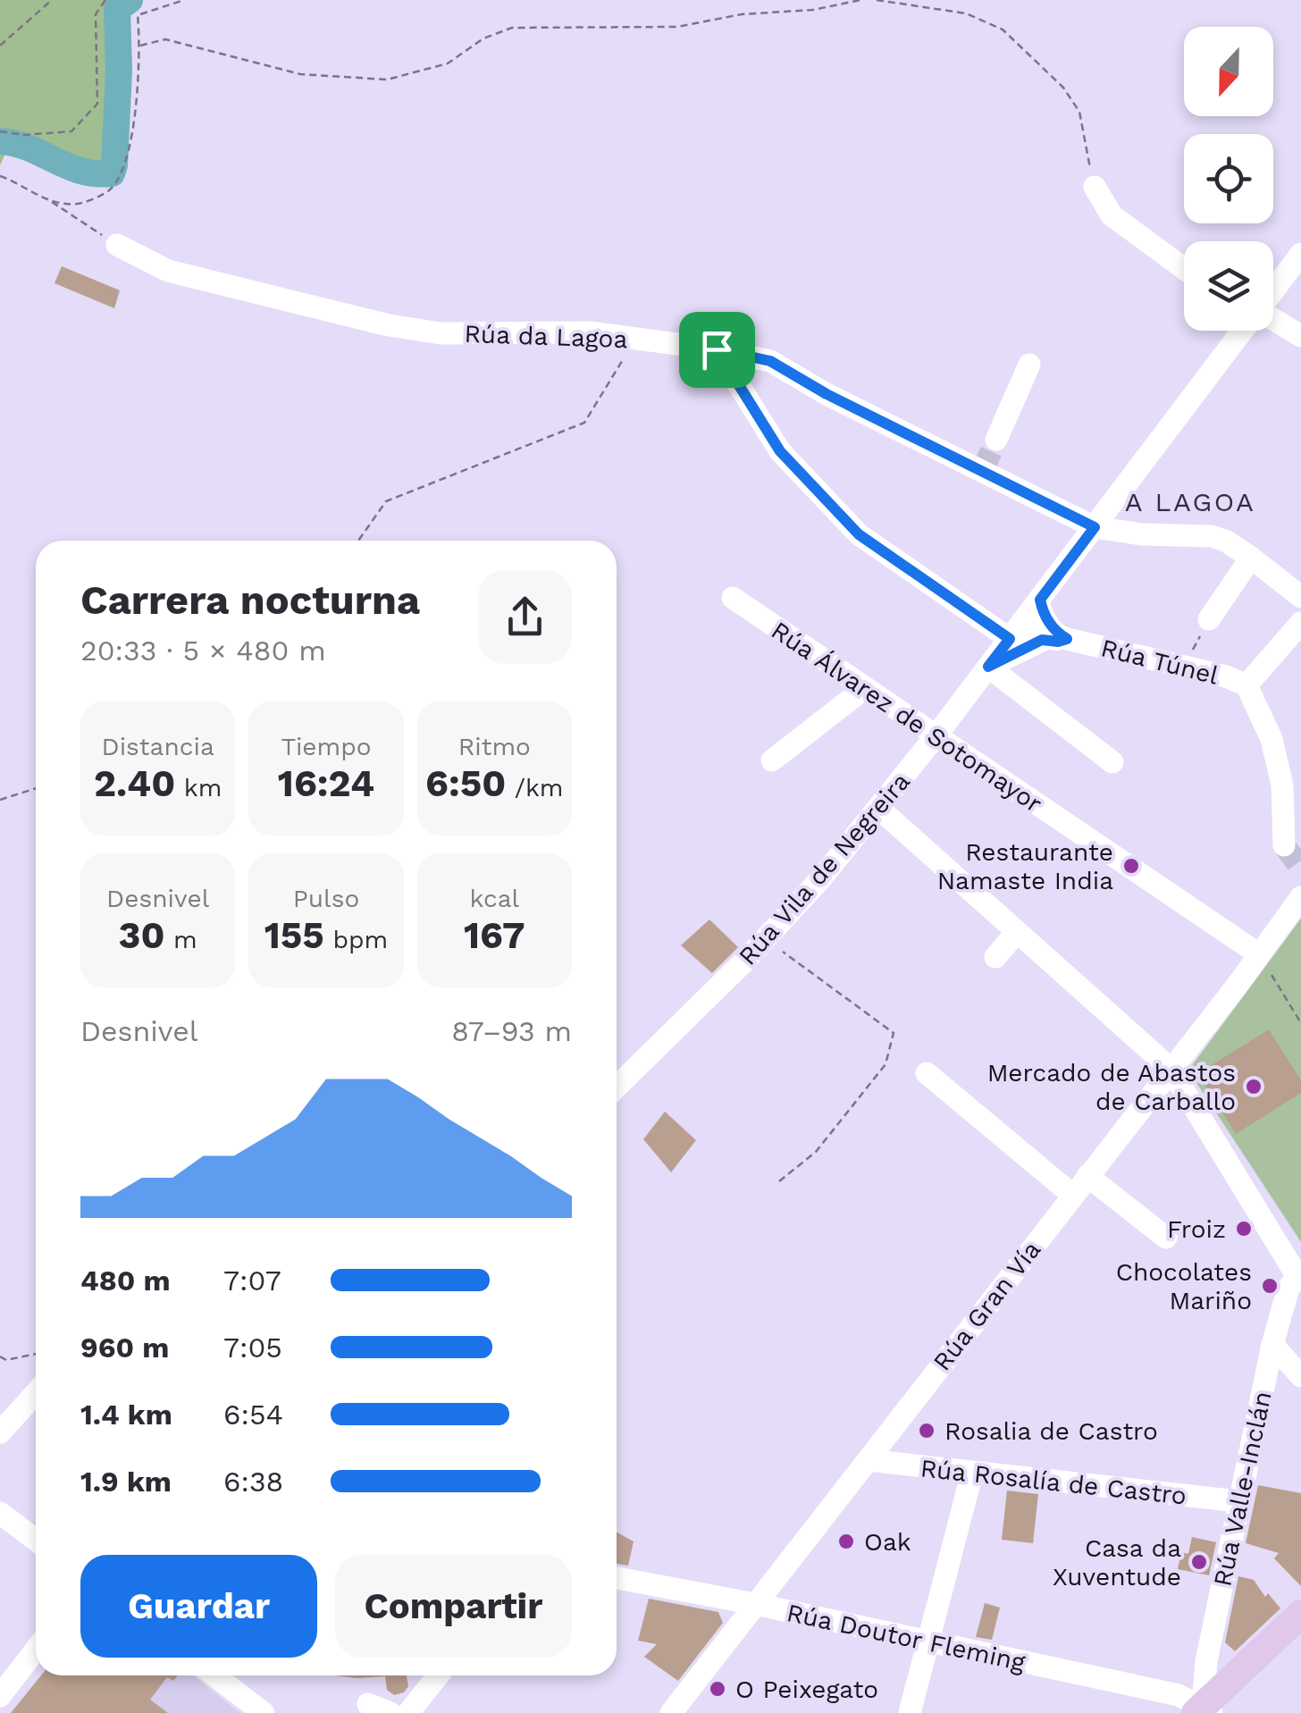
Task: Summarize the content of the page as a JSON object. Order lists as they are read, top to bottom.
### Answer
{
  "streets": {
    "street": [
      "Rúa da Lagoa",
      "Rúa Túnel",
      "Rúa Álvarez de Sotomayor",
      "Rúa Vila de Negreira",
      "Rúa Gran Vía",
      "Rúa Rosalía de Castro",
      "Rúa Valle-Inclán",
      "Rúa Doutor Fleming"
    ]
  },
  "crossings": [
    ["Rúa da Lagoa", "Rúa Vila de Negreira"],
    ["Rúa Túnel", "Rúa Vila de Negreira"],
    ["Rúa Álvarez de Sotomayor", "Rúa Vila de Negreira"],
    ["Rúa Álvarez de Sotomayor", "Rúa Gran Vía"],
    ["Rúa Gran Vía", "Rúa Rosalía de Castro"],
    ["Rúa Gran Vía", "Rúa Doutor Fleming"],
    ["Rúa Rosalía de Castro", "Rúa Valle-Inclán"],
    ["Rúa Valle-Inclán", "Rúa Doutor Fleming"]
  ],
  "districts": ["A LAGOA"],
  "places": [
    "Restaurante Namaste India",
    "Mercado de Abastos de Carballo",
    "Froiz",
    "Chocolates Mariño",
    "Rosalia de Castro",
    "Oak",
    "Casa da Xuventude",
    "O Peixegato"
  ],
  "north": "bottom",
  "page": {
    "heading": ["Carrera nocturna", "20:33 · 5 × 480 m"],
    "stats": [
      ["Distancia", "2.40 km"],
      ["Tiempo", "16:24"],
      ["Ritmo", "6:50 /km"],
      ["Desnivel", "30 m"],
      ["Pulso", "155 bpm"],
      ["kcal", "167"]
    ],
    "chart": ["Desnivel", "87–93 m"],
    "list": [
      {
        "name": "480 m",
        "note": "7:07"
      },
      {
        "name": "960 m",
        "note": "7:05"
      },
      {
        "name": "1.4 km",
        "note": "6:54"
      },
      {
        "name": "1.9 km",
        "note": "6:38"
      }
    ],
    "buttons": ["Guardar", "Compartir"]
  }
}
